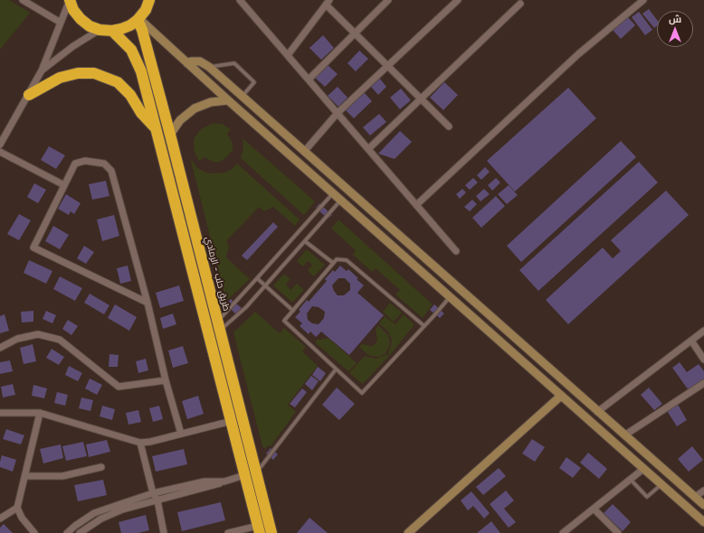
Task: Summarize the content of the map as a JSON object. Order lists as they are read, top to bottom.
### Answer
{
  "streets": {
    "highway": ["طريق حلب - الرمادي"]
  },
  "north": "top"
}
